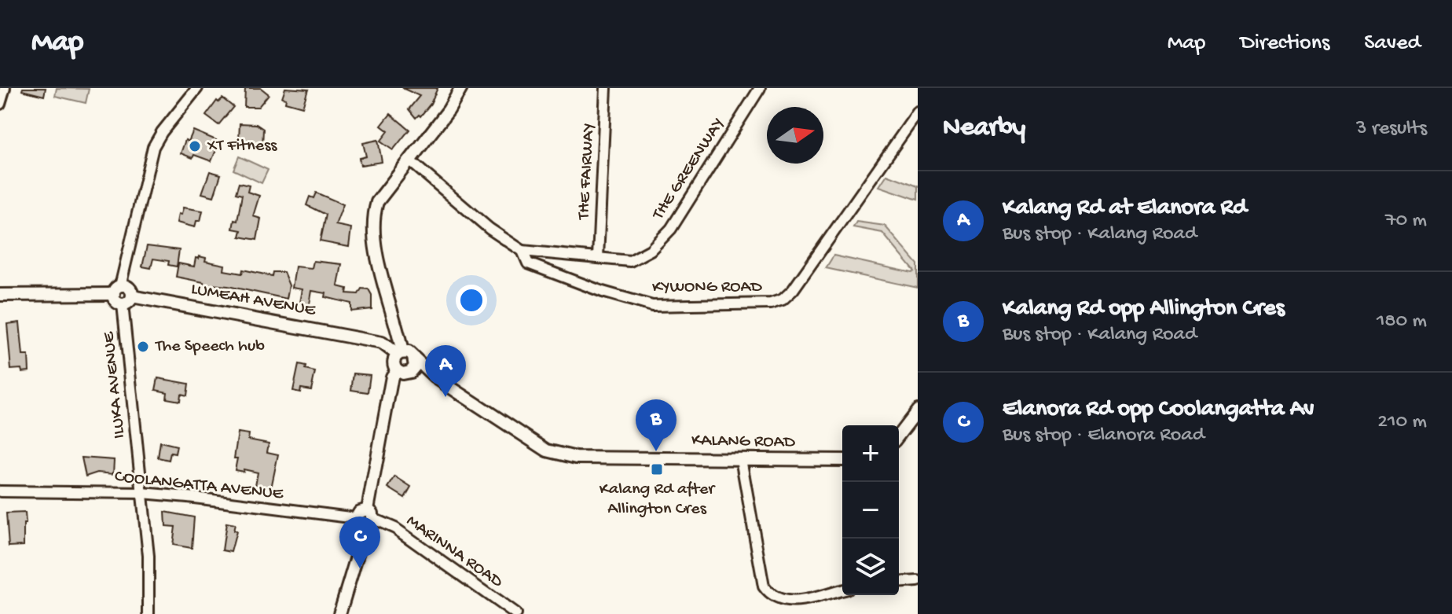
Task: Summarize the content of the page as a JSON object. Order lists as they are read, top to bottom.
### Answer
{
  "streets": {
    "street": [
      "THE GREENWAY",
      "THE FAIRWAY",
      "KYWONG ROAD",
      "LUMEAH AVENUE",
      "ILUKA AVENUE",
      "KALANG ROAD",
      "COOLANGATTA AVENUE",
      "MARINNA ROAD"
    ]
  },
  "crossings": [
    ["THE GREENWAY", "THE FAIRWAY"],
    ["THE GREENWAY", "KYWONG ROAD"],
    ["LUMEAH AVENUE", "ILUKA AVENUE"],
    ["LUMEAH AVENUE", "KALANG ROAD"],
    ["ILUKA AVENUE", "COOLANGATTA AVENUE"]
  ],
  "places": {
    "other": ["XT Fitness", "The Speech hub"],
    "transit": ["Kalang Rd after Allington Cres"]
  },
  "north": "right",
  "page": {
    "header": "Map",
    "nav": ["Map", "Directions", "Saved"],
    "heading": ["Nearby", "3 results"],
    "list": [
      {
        "mark": "A",
        "name": "Kalang Rd at Elanora Rd",
        "note": "Bus stop · Kalang Road",
        "value": "70 m"
      },
      {
        "mark": "B",
        "name": "Kalang Rd opp Allington Cres",
        "note": "Bus stop · Kalang Road",
        "value": "180 m"
      },
      {
        "mark": "C",
        "name": "Elanora Rd opp Coolangatta Av",
        "note": "Bus stop · Elanora Road",
        "value": "210 m"
      }
    ],
    "pins": ["A", "B", "C"],
    "map_buttons": ["+", "−"]
  }
}
